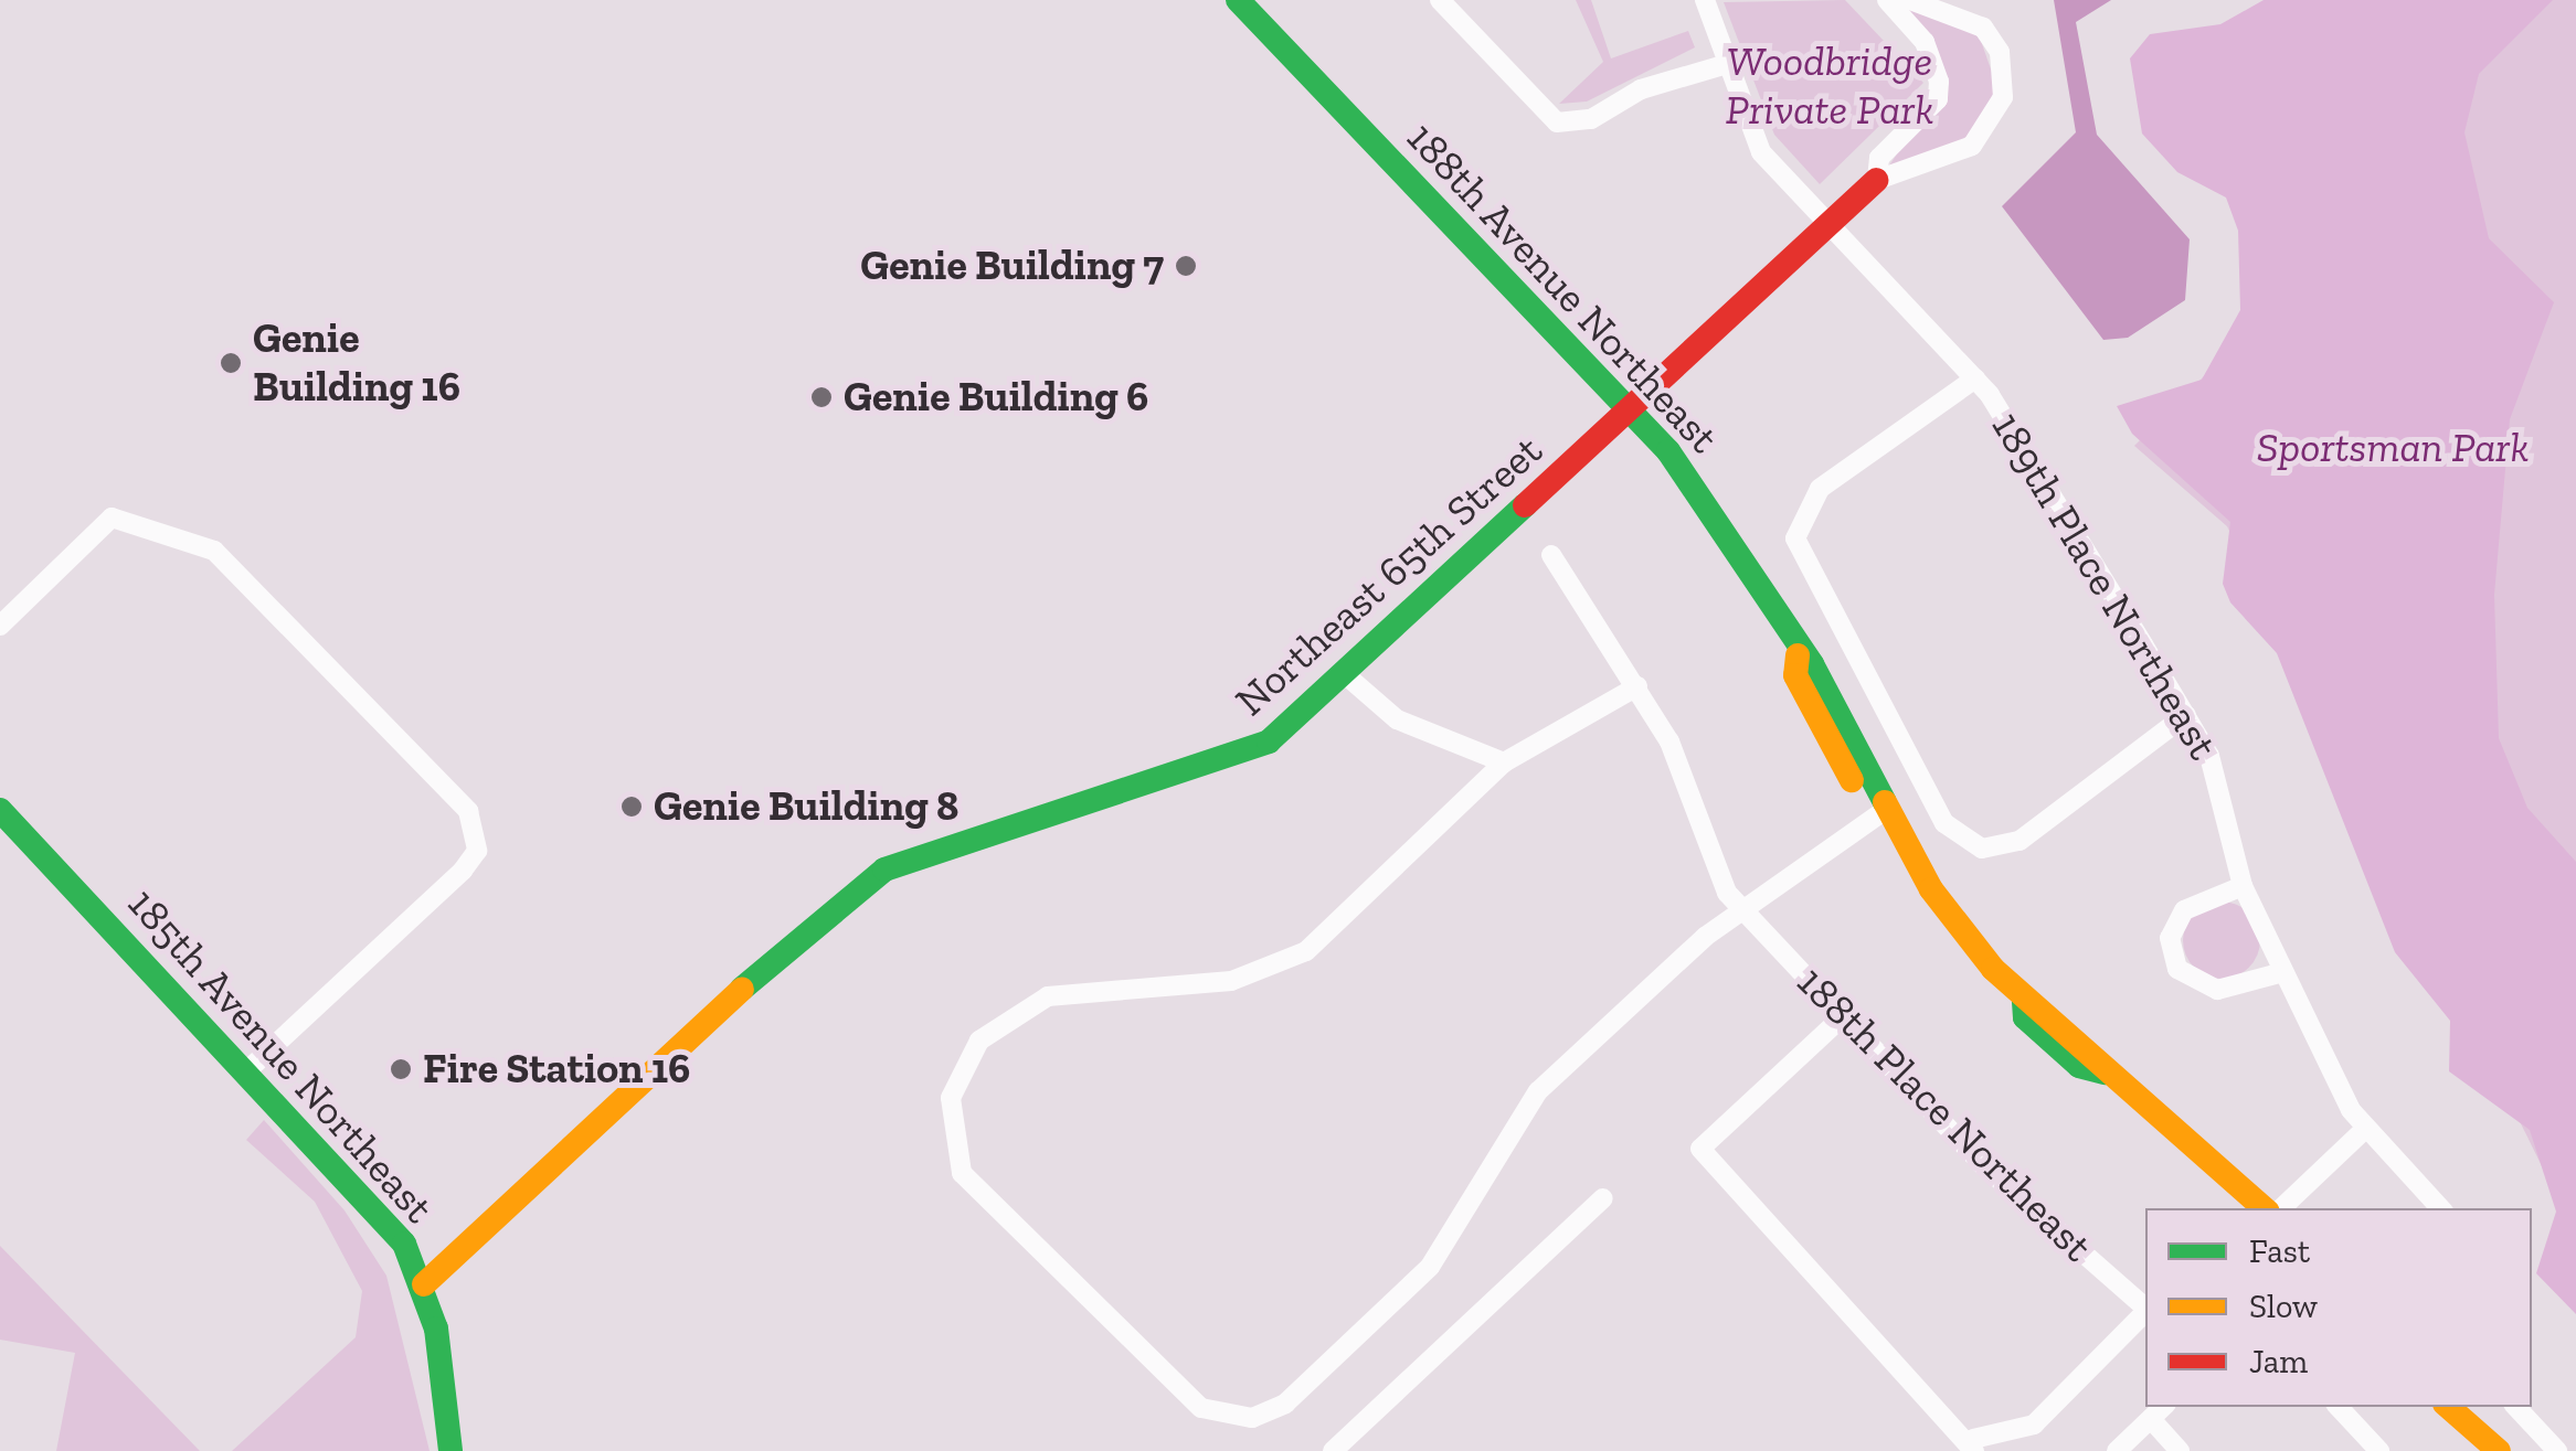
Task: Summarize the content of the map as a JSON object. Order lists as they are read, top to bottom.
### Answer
{
  "streets": {
    "street": [
      "188th Avenue Northeast",
      "Northeast 65th Street",
      "189th Place Northeast",
      "185th Avenue Northeast",
      "188th Place Northeast"
    ]
  },
  "crossings": [
    ["188th Avenue Northeast", "Northeast 65th Street"],
    ["Northeast 65th Street", "189th Place Northeast"],
    ["Northeast 65th Street", "185th Avenue Northeast"]
  ],
  "parks": ["Woodbridge Private Park", "Sportsman Park"],
  "places": [
    "Genie Building 7",
    "Genie Building 16",
    "Genie Building 6",
    "Genie Building 8",
    "Fire Station 16"
  ],
  "legend": ["Fast", "Slow", "Jam"]
}
